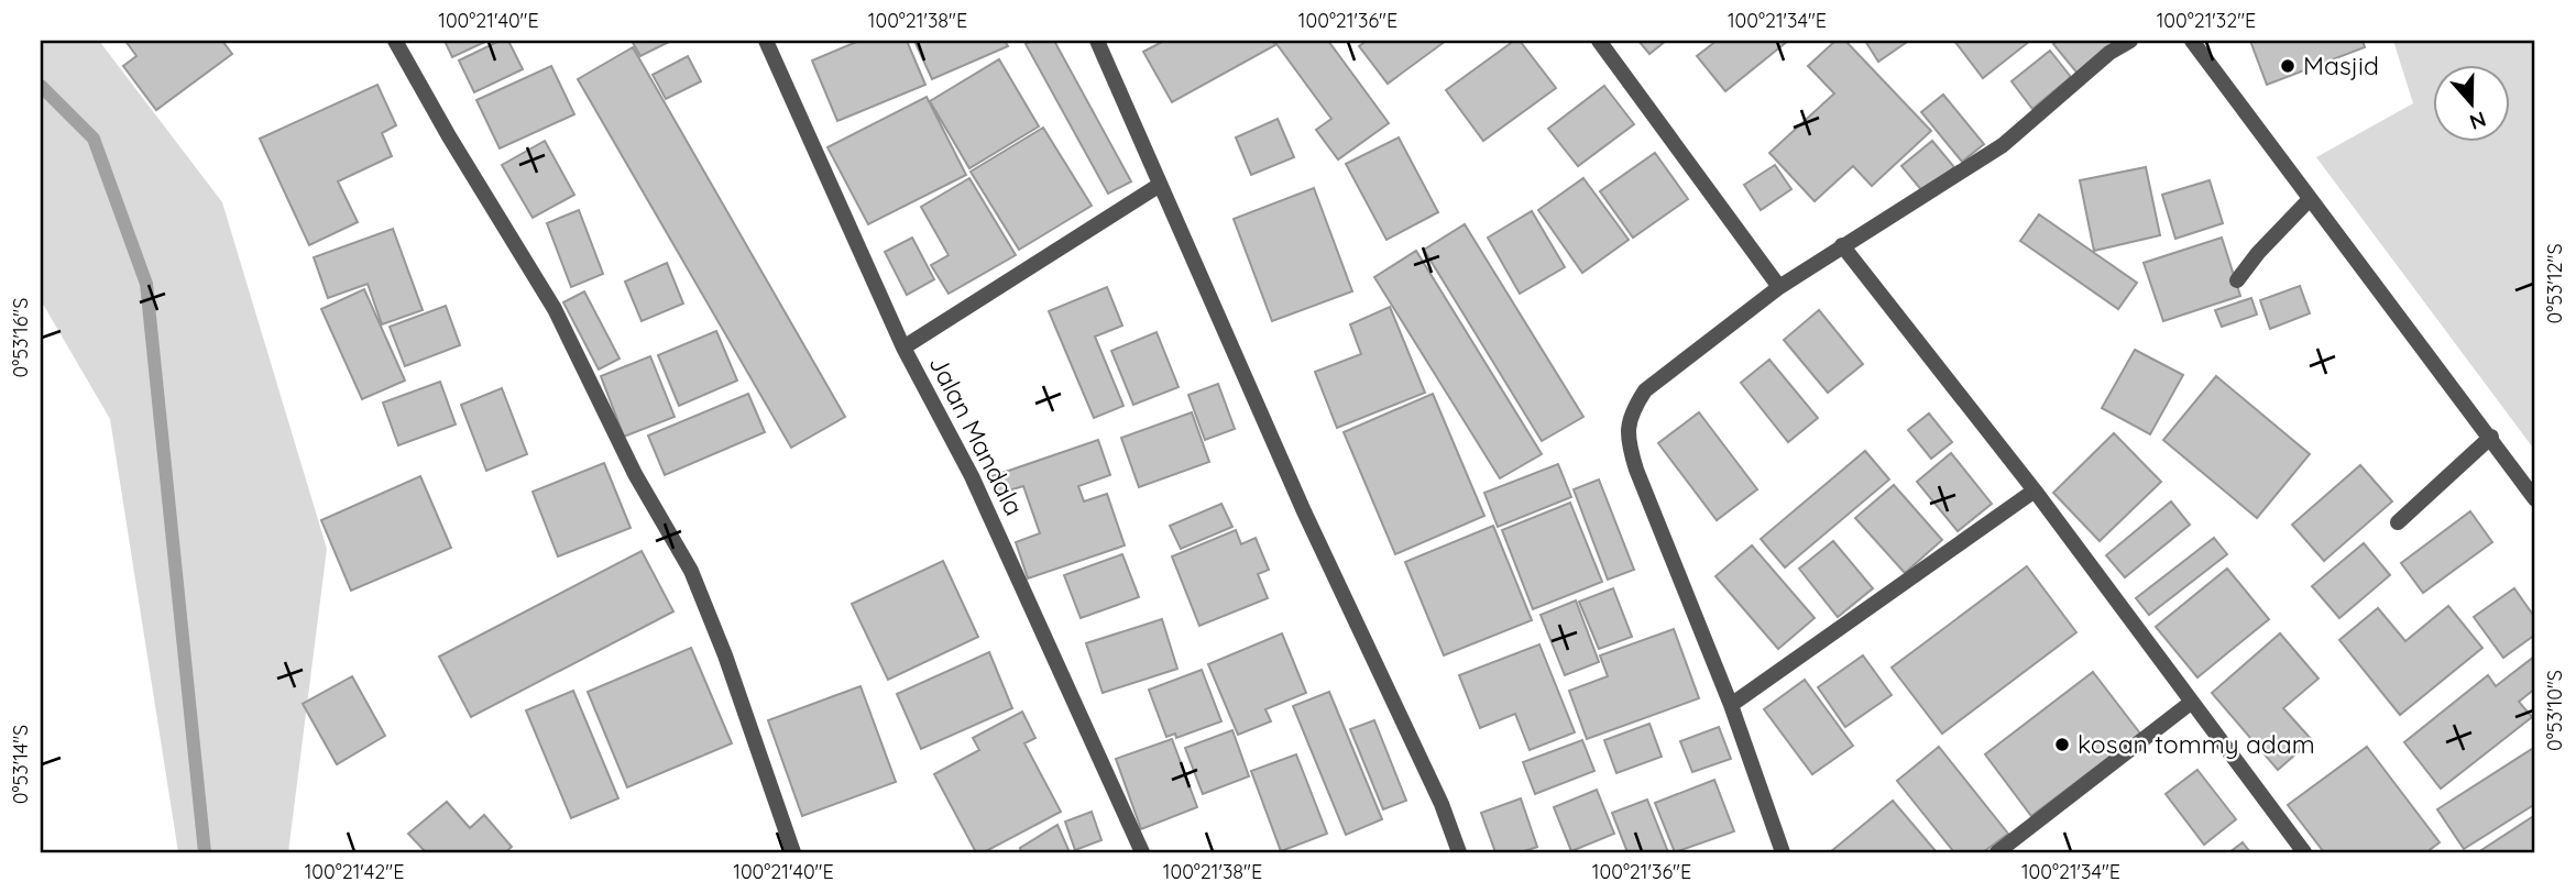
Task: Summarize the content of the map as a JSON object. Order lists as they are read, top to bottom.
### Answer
{
  "streets": {
    "street": ["Jalan Mandala"]
  },
  "places": ["Masjid", "kosan tommy adam"],
  "north": "bottom",
  "coordinates": [
    "100°21'40\"E",
    "100°21'38\"E",
    "100°21'36\"E",
    "100°21'34\"E",
    "100°21'32\"E",
    "0°53'12\"S",
    "0°53'16\"S",
    "0°53'10\"S",
    "0°53'14\"S",
    "100°21'42\"E"
  ]
}
